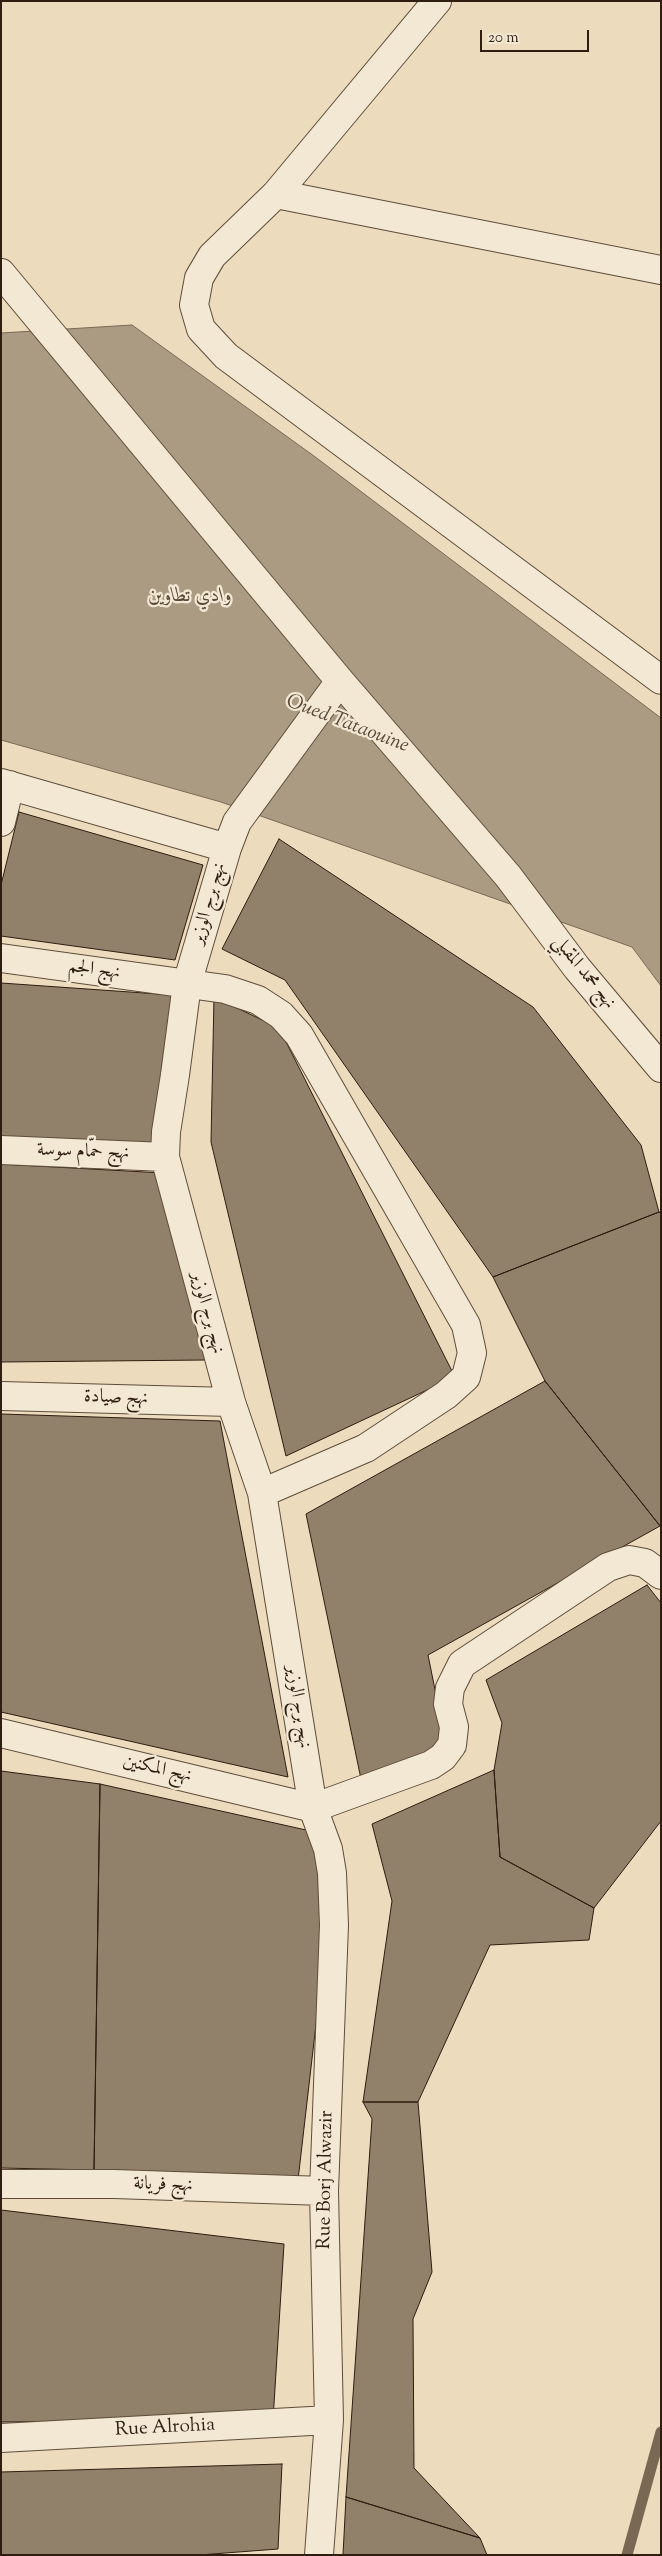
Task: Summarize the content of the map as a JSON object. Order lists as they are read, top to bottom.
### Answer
{
  "streets": {
    "street": [
      "نهج برج الوزير",
      "نهج الجم",
      "نهج محمد المقبلي",
      "نهج حمّام سوسة",
      "نهج صيادة",
      "نهج المكنين",
      "Rue Borj Alwazir",
      "نهج فريانة",
      "Rue Alrohia"
    ]
  },
  "crossings": [
    ["نهج برج الوزير", "نهج الجم"],
    ["نهج برج الوزير", "نهج محمد المقبلي"],
    ["نهج برج الوزير", "نهج حمّام سوسة"],
    ["نهج برج الوزير", "نهج صيادة"],
    ["نهج برج الوزير", "نهج المكنين"],
    ["نهج برج الوزير", "Rue Borj Alwazir"],
    ["نهج المكنين", "Rue Borj Alwazir"],
    ["Rue Borj Alwazir", "نهج فريانة"],
    ["Rue Borj Alwazir", "Rue Alrohia"]
  ],
  "water": ["وادي تطاوين", "Oued Tataouine"],
  "scale_bar": "20 m"
}
